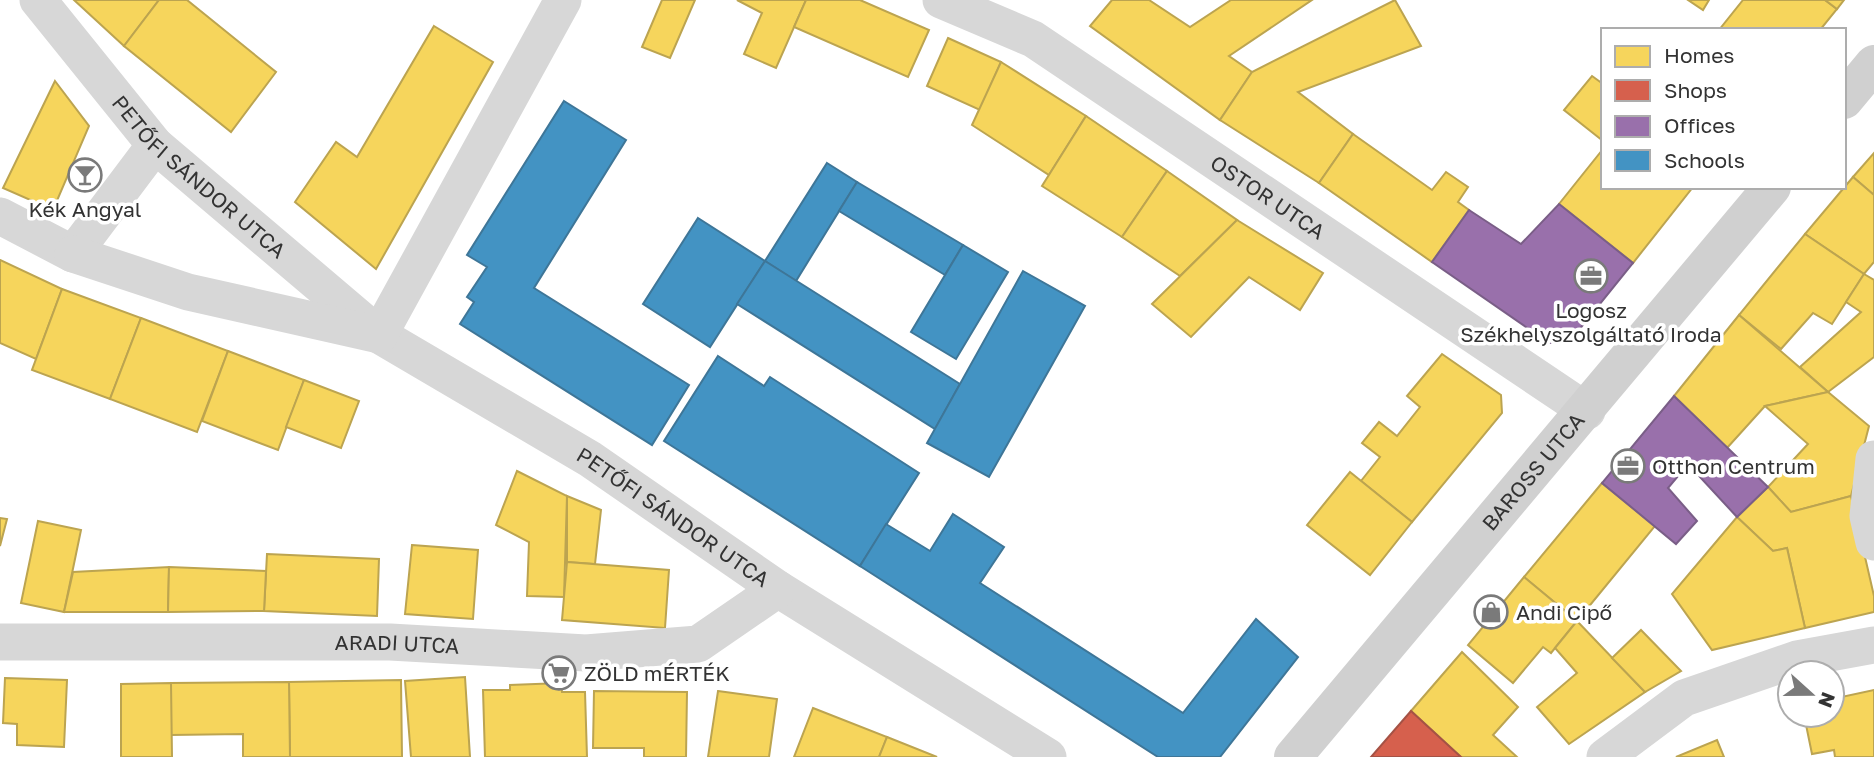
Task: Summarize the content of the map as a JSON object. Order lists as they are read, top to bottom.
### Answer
{
  "streets": {
    "street": [
      "PETŐFI SÁNDOR UTCA",
      "OSTOR UTCA",
      "BAROSS UTCA",
      "ARADI UTCA"
    ]
  },
  "crossings": [
    ["PETŐFI SÁNDOR UTCA", "ARADI UTCA"],
    ["OSTOR UTCA", "BAROSS UTCA"]
  ],
  "places": {
    "bar": ["Kék Angyal"],
    "office": ["Logosz Székhelyszolgáltató Iroda", "Otthon Centrum"],
    "shop": ["Andi Cipő"],
    "supermarket": ["ZÖLD mÉRTÉK"]
  },
  "legend": [
    "Homes",
    "Shops",
    "Offices",
    "Schools"
  ],
  "north": "right"
}
